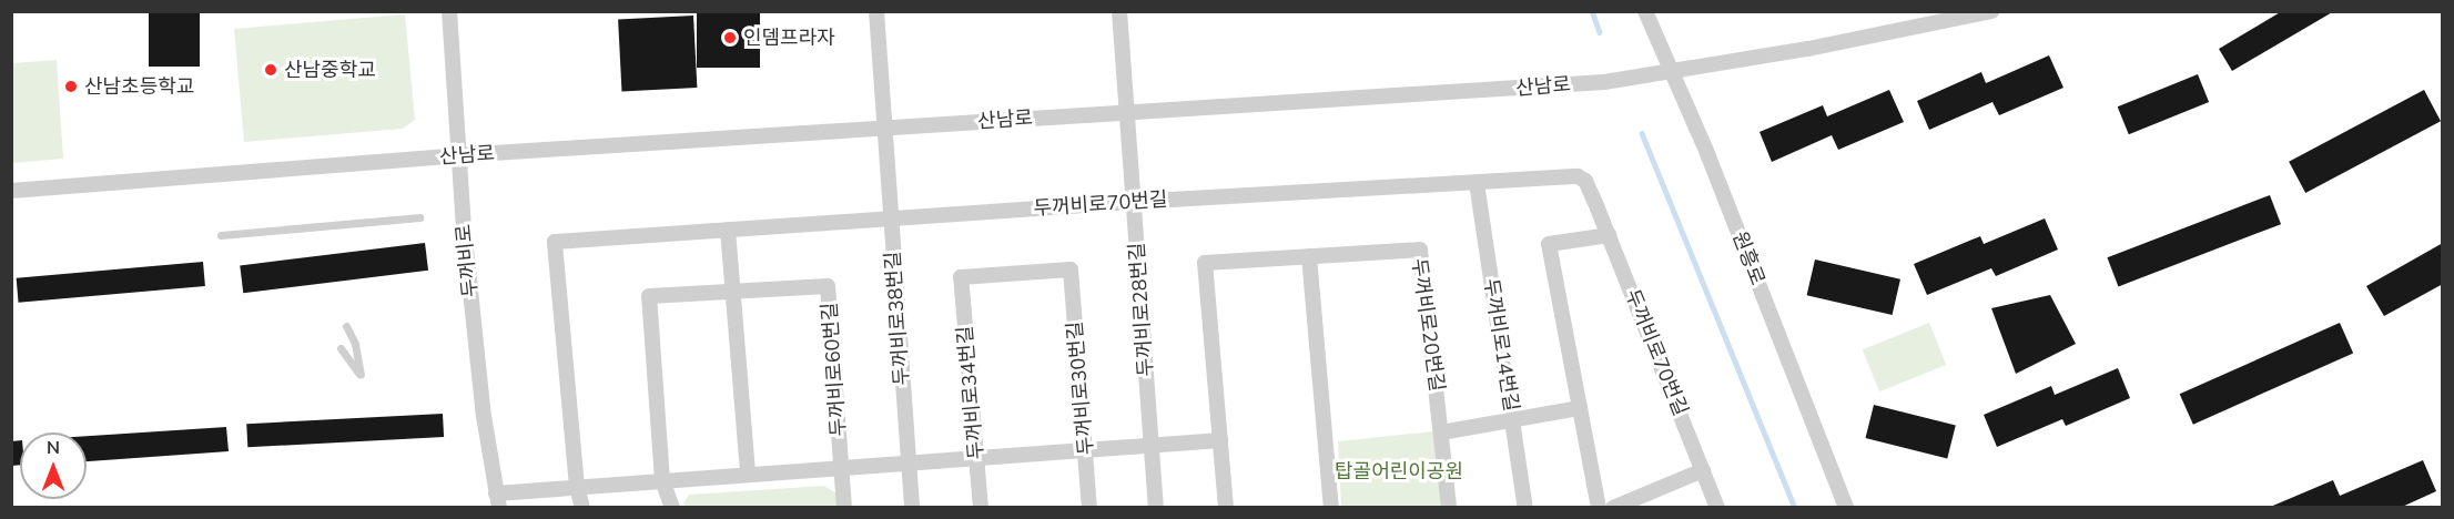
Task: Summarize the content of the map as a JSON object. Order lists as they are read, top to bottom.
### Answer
{
  "streets": {
    "street": [
      "산남로",
      "두꺼비로70번길",
      "원흥로",
      "두꺼비로",
      "두꺼비로28번길",
      "두꺼비로38번길",
      "두꺼비로20번길",
      "두꺼비로14번길",
      "두꺼비로60번길",
      "두꺼비로30번길",
      "두꺼비로34번길"
    ]
  },
  "crossings": [
    ["산남로", "원흥로"],
    ["산남로", "두꺼비로"],
    ["산남로", "두꺼비로28번길"],
    ["산남로", "두꺼비로38번길"],
    ["두꺼비로70번길", "두꺼비로28번길"],
    ["두꺼비로70번길", "두꺼비로38번길"],
    ["두꺼비로70번길", "두꺼비로14번길"],
    ["두꺼비로30번길", "두꺼비로34번길"]
  ],
  "parks": ["탑골어린이공원"],
  "places": ["인뎀프라자", "산남중학교", "산남초등학교"],
  "north": "top"
}
